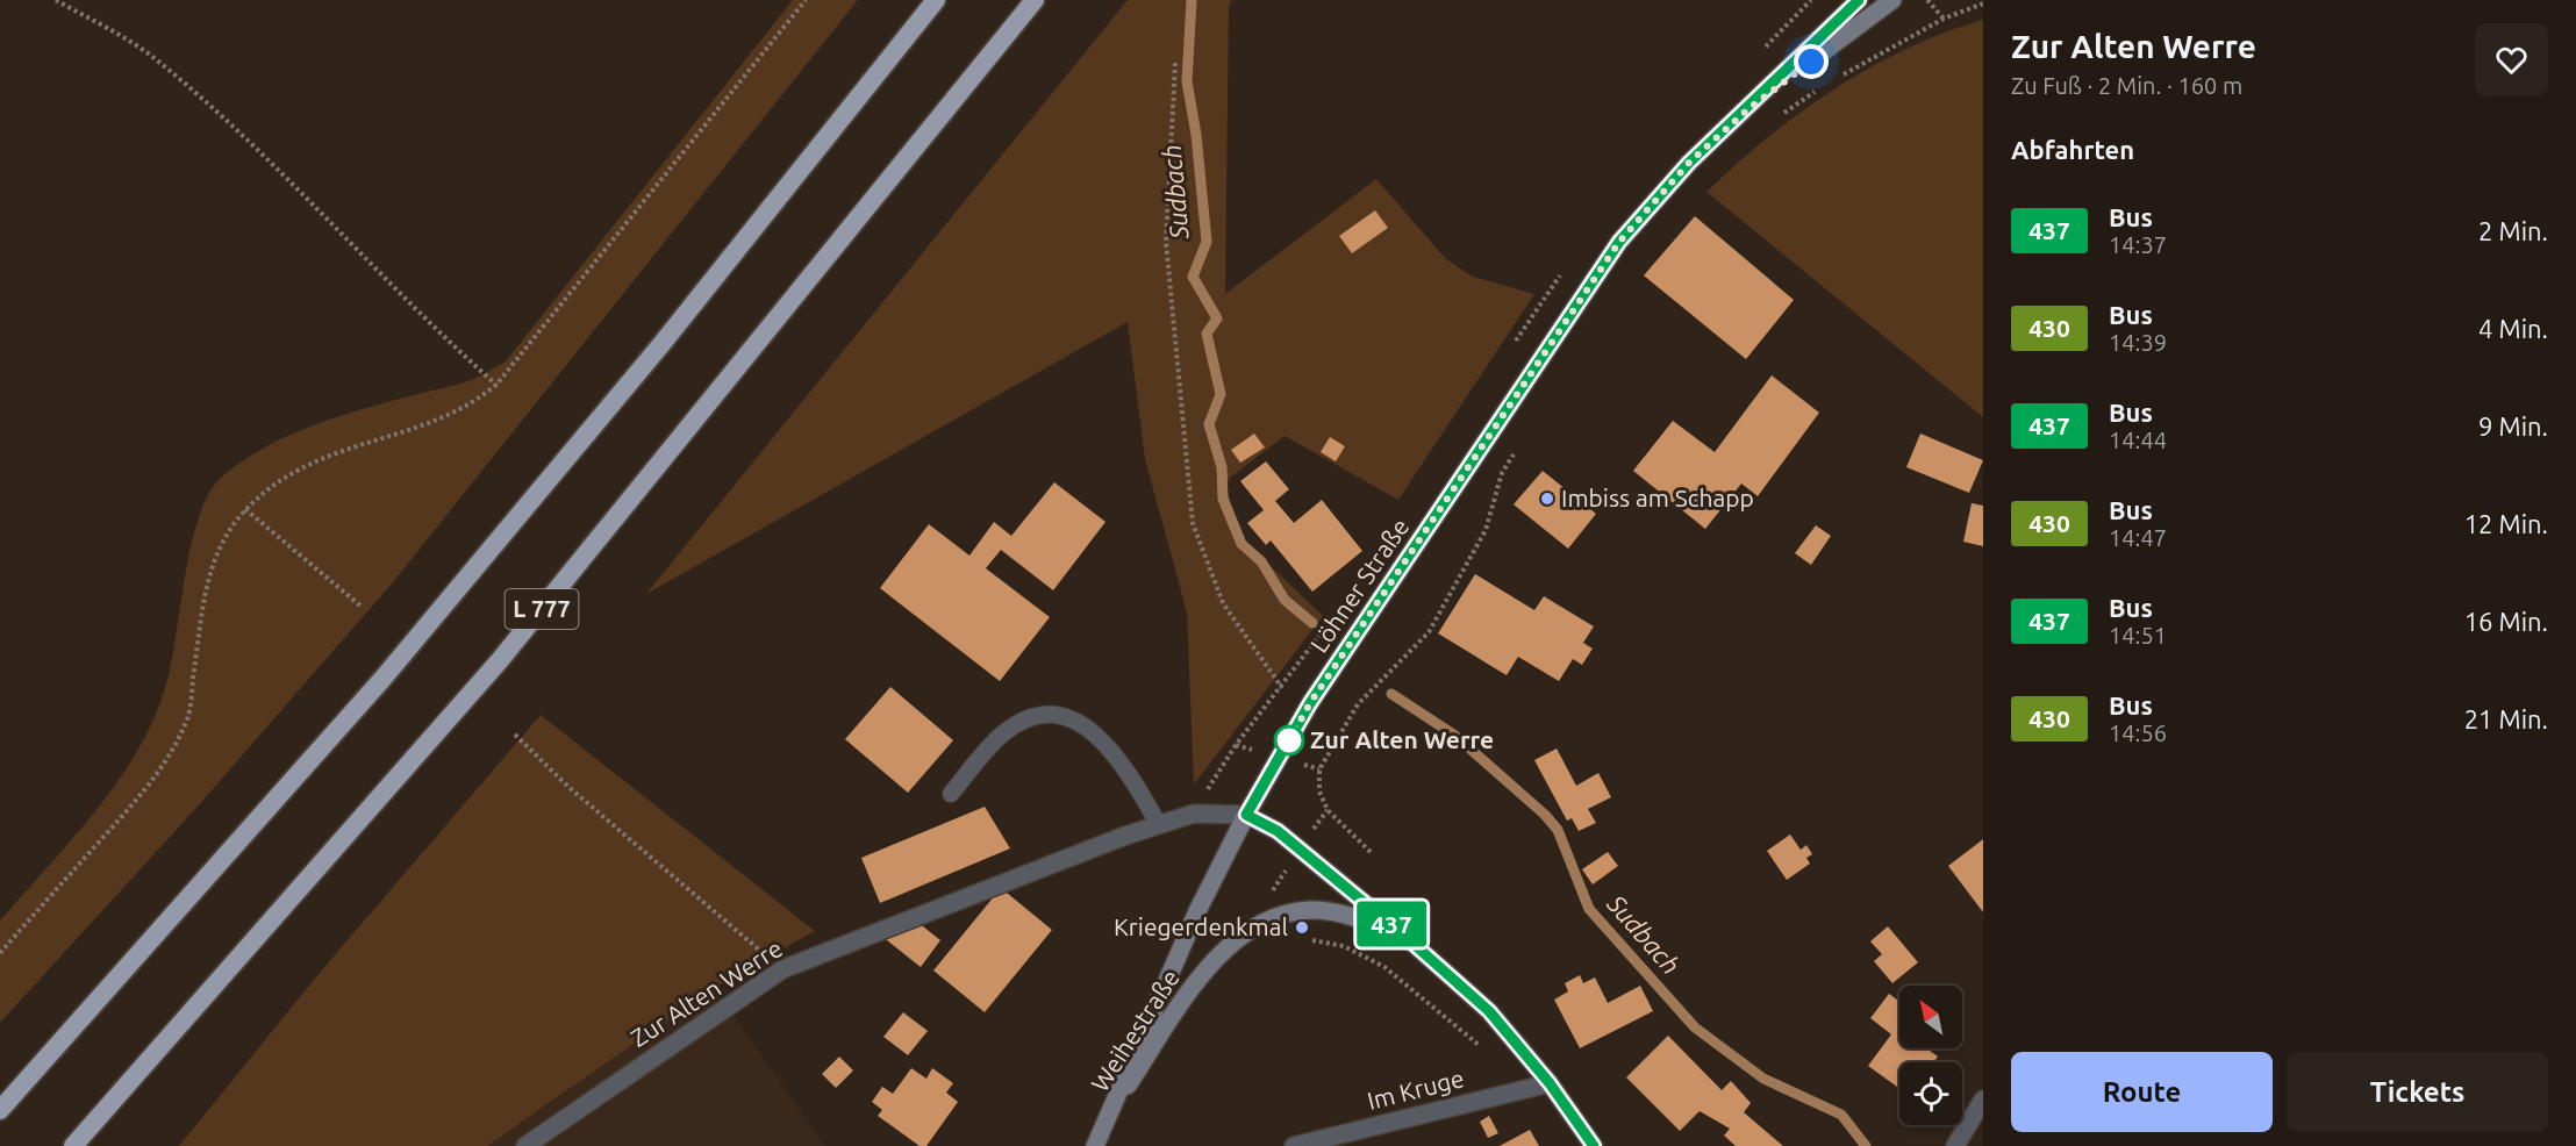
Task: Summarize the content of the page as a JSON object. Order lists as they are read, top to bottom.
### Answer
{
  "streets": {
    "highway": ["L 777"],
    "main road": ["Löhner Straße", "Weihestraße"],
    "street": ["Zur Alten Werre", "Im Kruge"]
  },
  "crossings": [
    ["Löhner Straße", "Zur Alten Werre"],
    ["Löhner Straße", "Weihestraße"],
    ["Zur Alten Werre", "Weihestraße"],
    ["Weihestraße", "Im Kruge"]
  ],
  "water": ["Sudbach"],
  "places": ["Imbiss am Schapp", "Zur Alten Werre", "Kriegerdenkmal"],
  "lines": ["bus line 437"],
  "north": "top left",
  "page": {
    "on_map": "437",
    "heading": [
      ["Zur Alten Werre", "Zu Fuß · 2 Min. · 160 m"],
      "Abfahrten"
    ],
    "list": [
      {
        "mark": "437",
        "name": "Bus",
        "note": "14:37",
        "value": "2 Min."
      },
      {
        "mark": "430",
        "name": "Bus",
        "note": "14:39",
        "value": "4 Min."
      },
      {
        "mark": "437",
        "name": "Bus",
        "note": "14:44",
        "value": "9 Min."
      },
      {
        "mark": "430",
        "name": "Bus",
        "note": "14:47",
        "value": "12 Min."
      },
      {
        "mark": "437",
        "name": "Bus",
        "note": "14:51",
        "value": "16 Min."
      },
      {
        "mark": "430",
        "name": "Bus",
        "note": "14:56",
        "value": "21 Min."
      }
    ],
    "buttons": ["Route", "Tickets"]
  }
}
